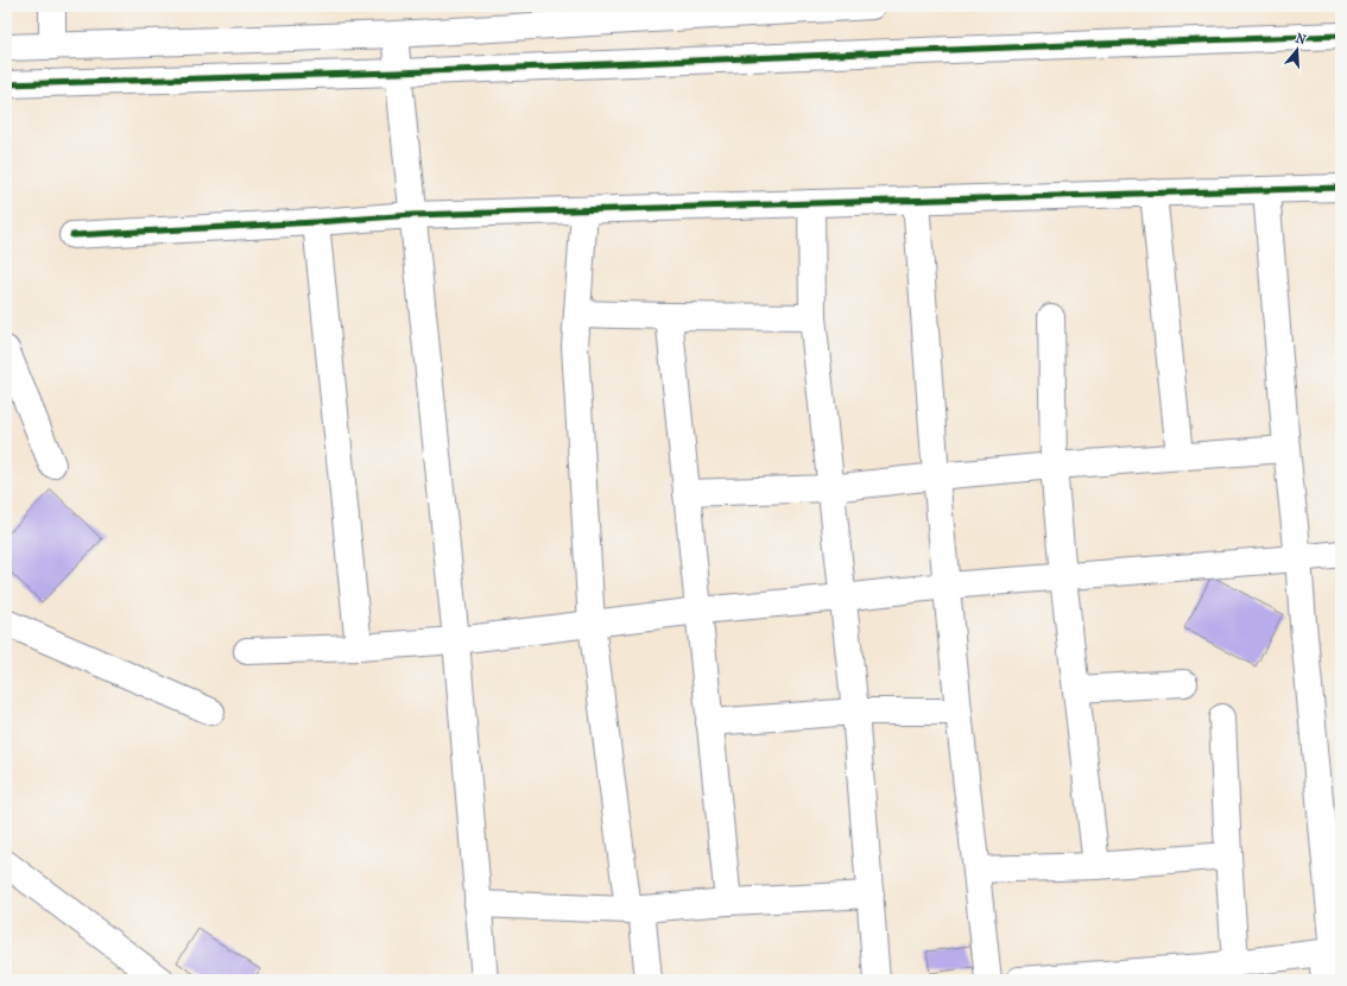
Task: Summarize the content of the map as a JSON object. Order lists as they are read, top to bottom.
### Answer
{
  "north": "top"
}
